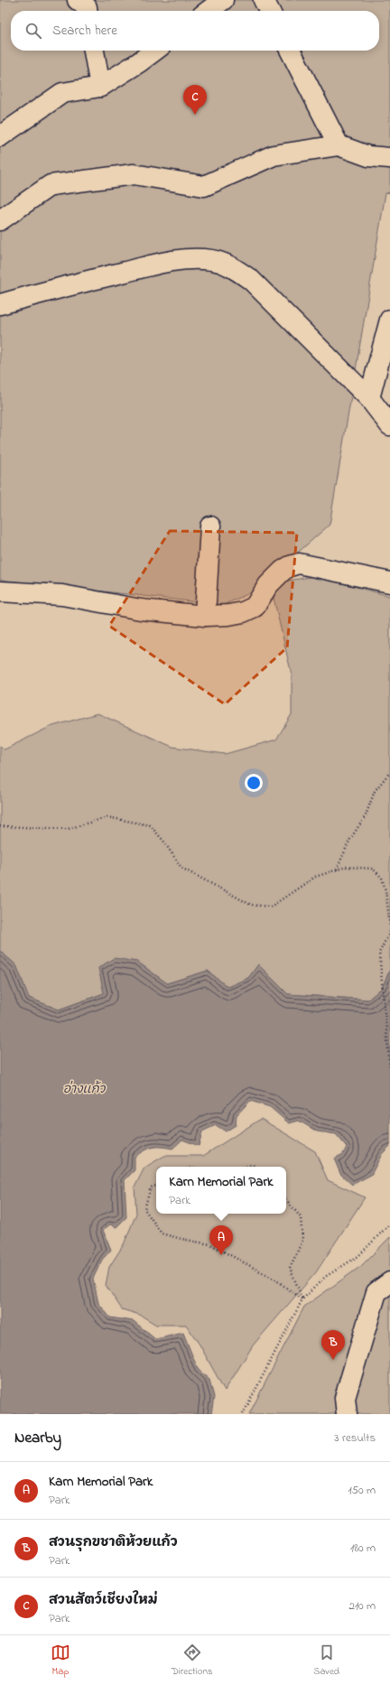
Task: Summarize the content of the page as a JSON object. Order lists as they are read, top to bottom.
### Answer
{
  "water": ["อ่างแก้ว"],
  "page": {
    "search": "Search here",
    "pins": ["C", "A", "B"],
    "popup": ["Karn Memorial Park", "Park"],
    "heading": ["Nearby", "3 results"],
    "list": [
      {
        "mark": "A",
        "name": "Karn Memorial Park",
        "note": "Park",
        "value": "150 m"
      },
      {
        "mark": "B",
        "name": "สวนรุกขชาติห้วยแก้ว",
        "note": "Park",
        "value": "180 m"
      },
      {
        "mark": "C",
        "name": "สวนสัตว์เชียงใหม่",
        "note": "Park",
        "value": "210 m"
      }
    ],
    "nav": ["Map", "Directions", "Saved"]
  }
}
